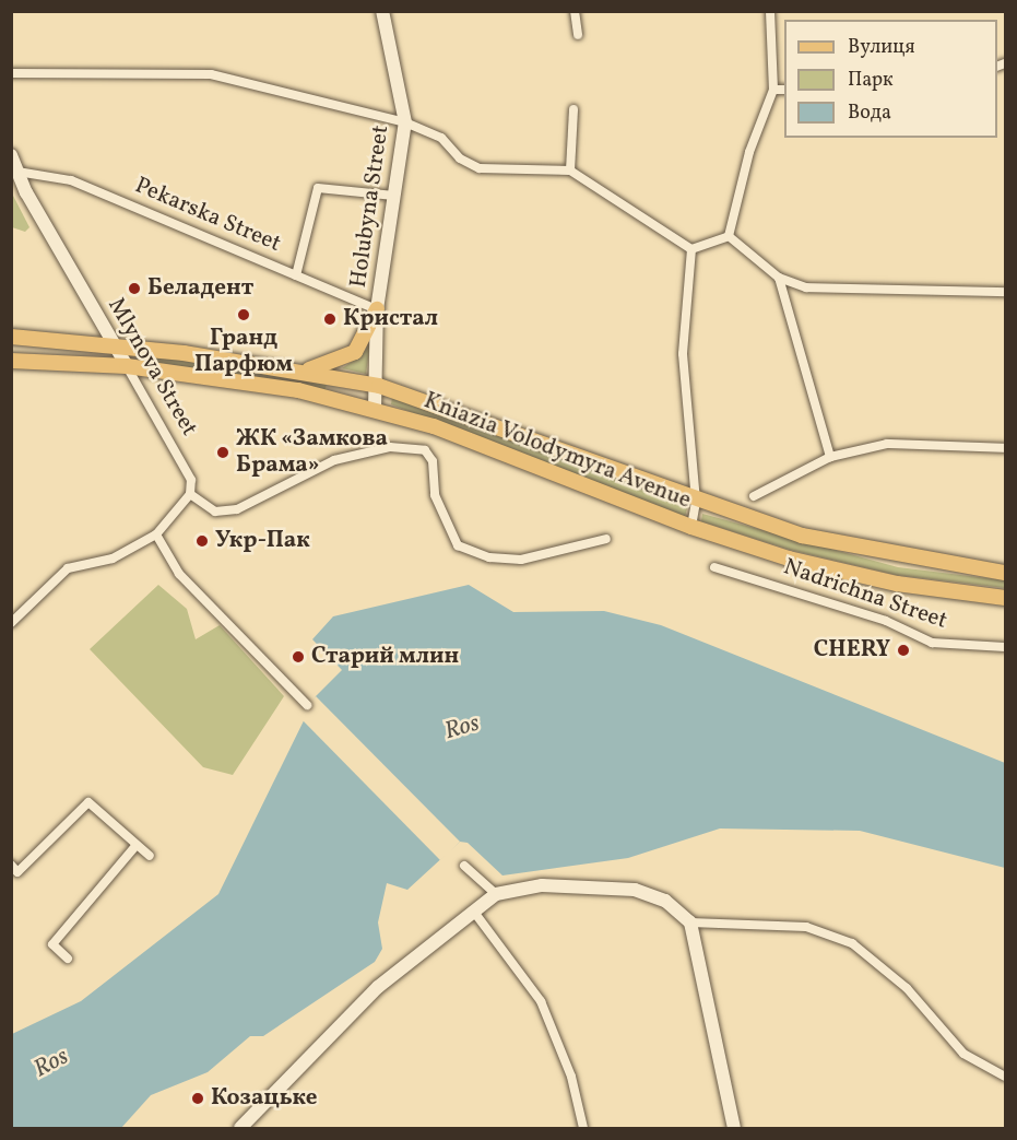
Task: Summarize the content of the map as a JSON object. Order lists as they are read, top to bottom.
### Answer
{
  "streets": {
    "main road": ["Kniazia Volodymyra Avenue"],
    "street": [
      "Holubyna Street",
      "Pekarska Street",
      "Mlynova Street",
      "Nadrichna Street"
    ]
  },
  "crossings": [
    ["Holubyna Street", "Pekarska Street"],
    ["Holubyna Street", "Kniazia Volodymyra Avenue"],
    ["Pekarska Street", "Mlynova Street"],
    ["Mlynova Street", "Kniazia Volodymyra Avenue"]
  ],
  "water": ["Ros"],
  "places": [
    "Беладент",
    "Гранд Парфюм",
    "Кристал",
    "ЖК «Замкова Брама»",
    "Укр-Пак",
    "CHERY",
    "Старий млин",
    "Козацьке"
  ],
  "legend": ["Вулиця", "Парк", "Вода"]
}
